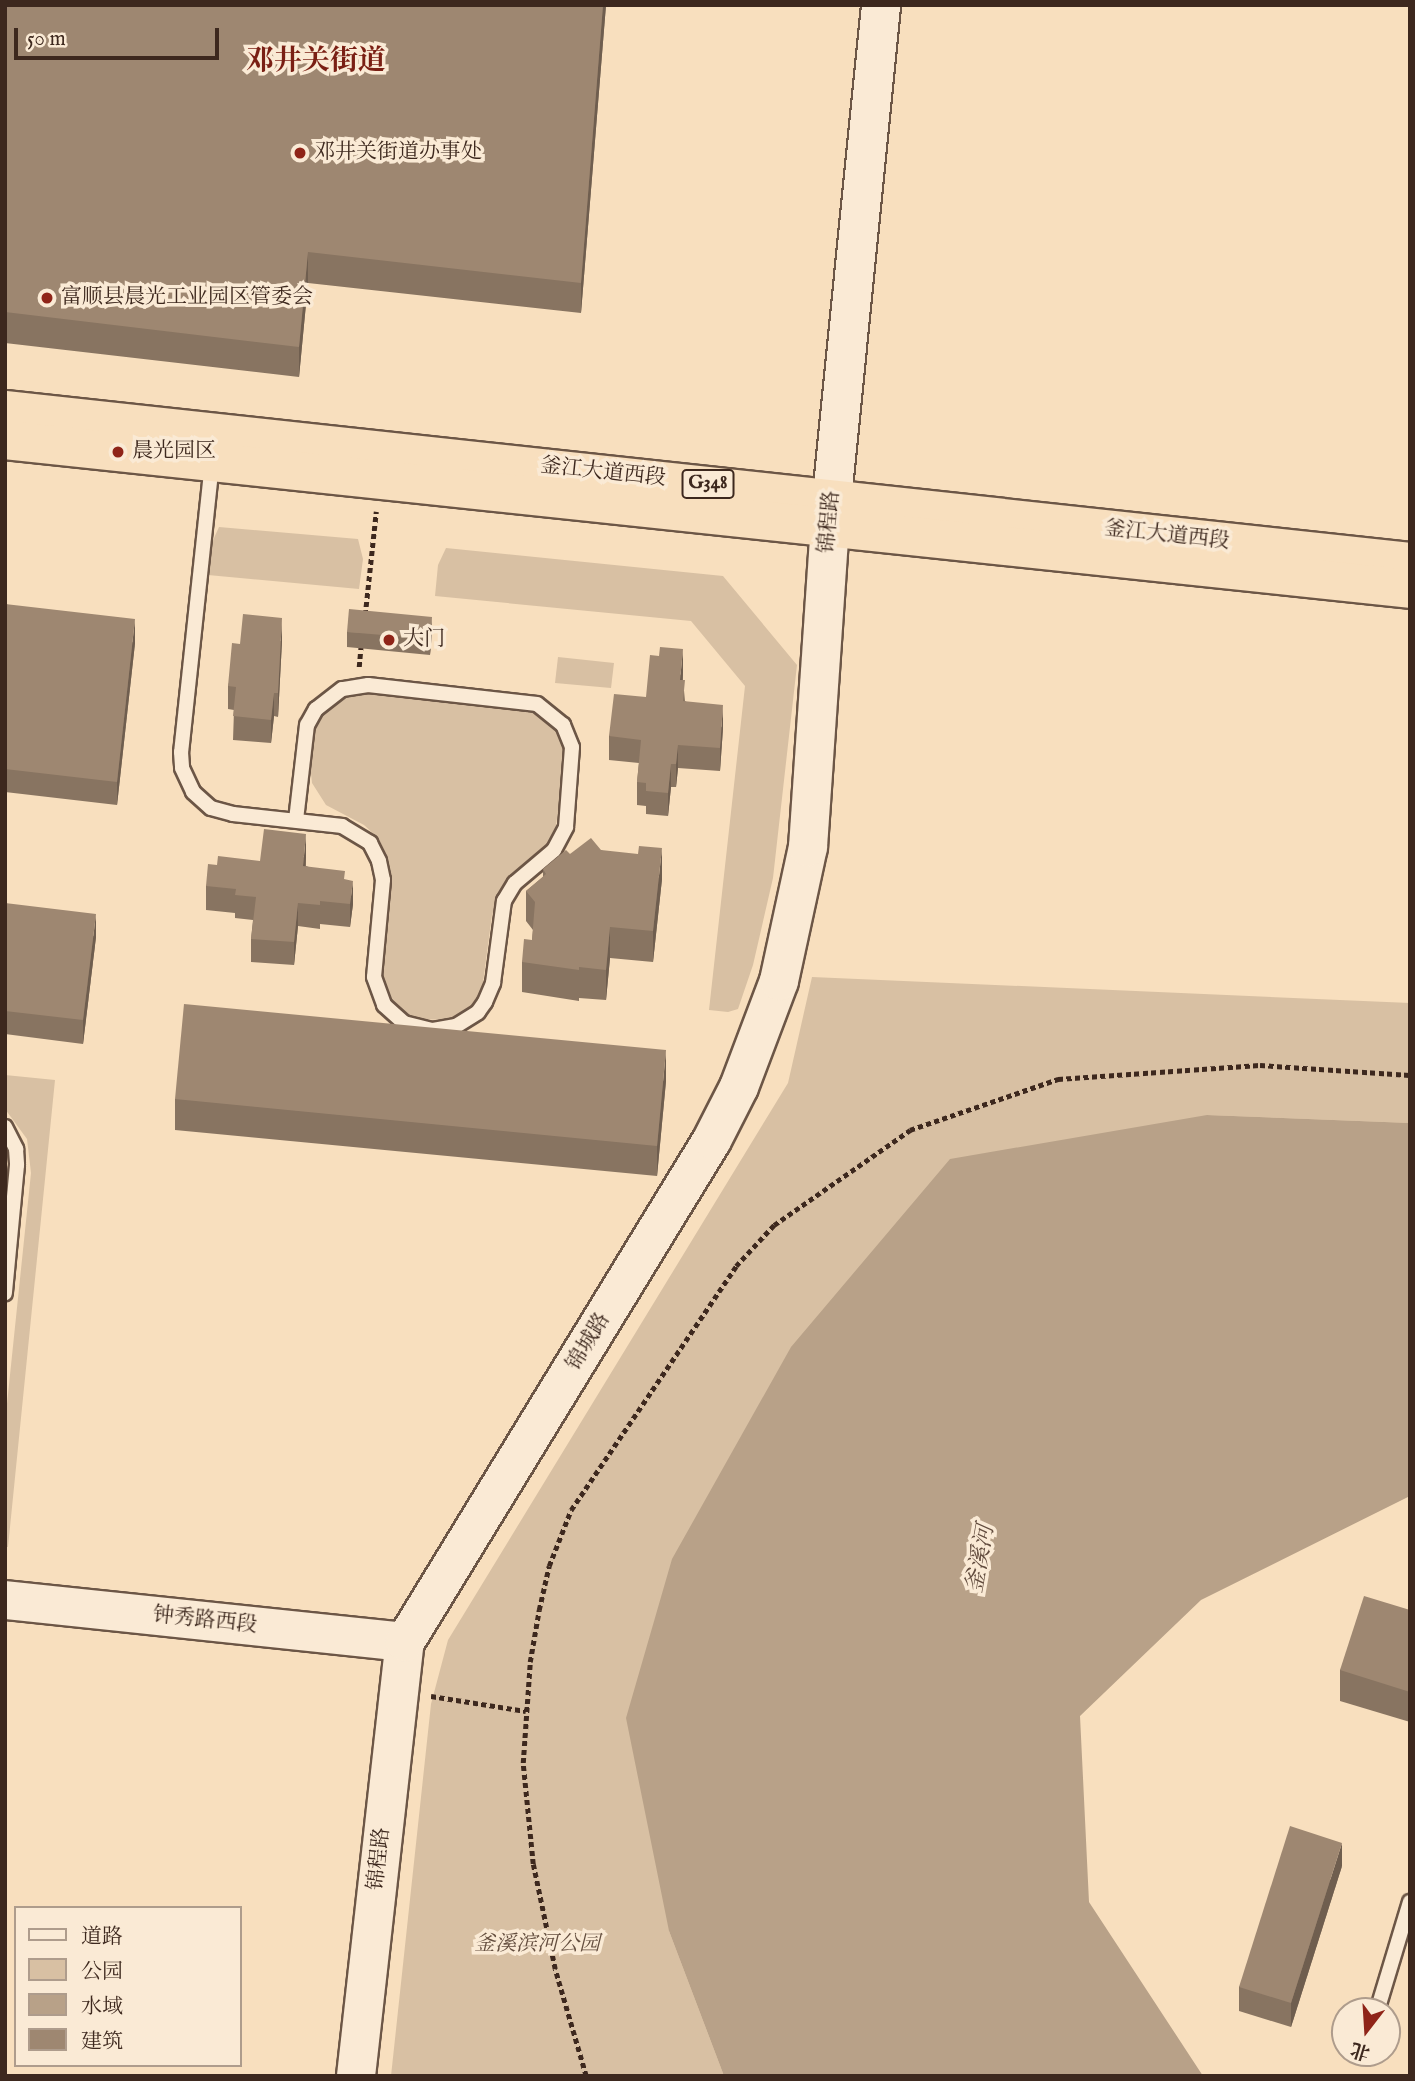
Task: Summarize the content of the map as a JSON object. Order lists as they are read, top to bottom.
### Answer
{
  "streets": {
    "highway": ["釜江大道西段", "G348"],
    "street": ["锦程路", "锦城路", "钟秀路西段"]
  },
  "crossings": [
    ["釜江大道西段", "锦程路"],
    ["锦程路", "锦城路"],
    ["锦程路", "钟秀路西段"],
    ["锦城路", "钟秀路西段"]
  ],
  "districts": ["邓井关街道"],
  "water": ["釜溪河"],
  "parks": ["釜溪滨河公园"],
  "places": [
    "邓井关街道办事处",
    "富顺县晨光工业园区管委会",
    "晨光园区",
    "大门"
  ],
  "legend": [
    "道路",
    "公园",
    "水域",
    "建筑"
  ],
  "scale_bar": "50 m",
  "north": "bottom"
}
